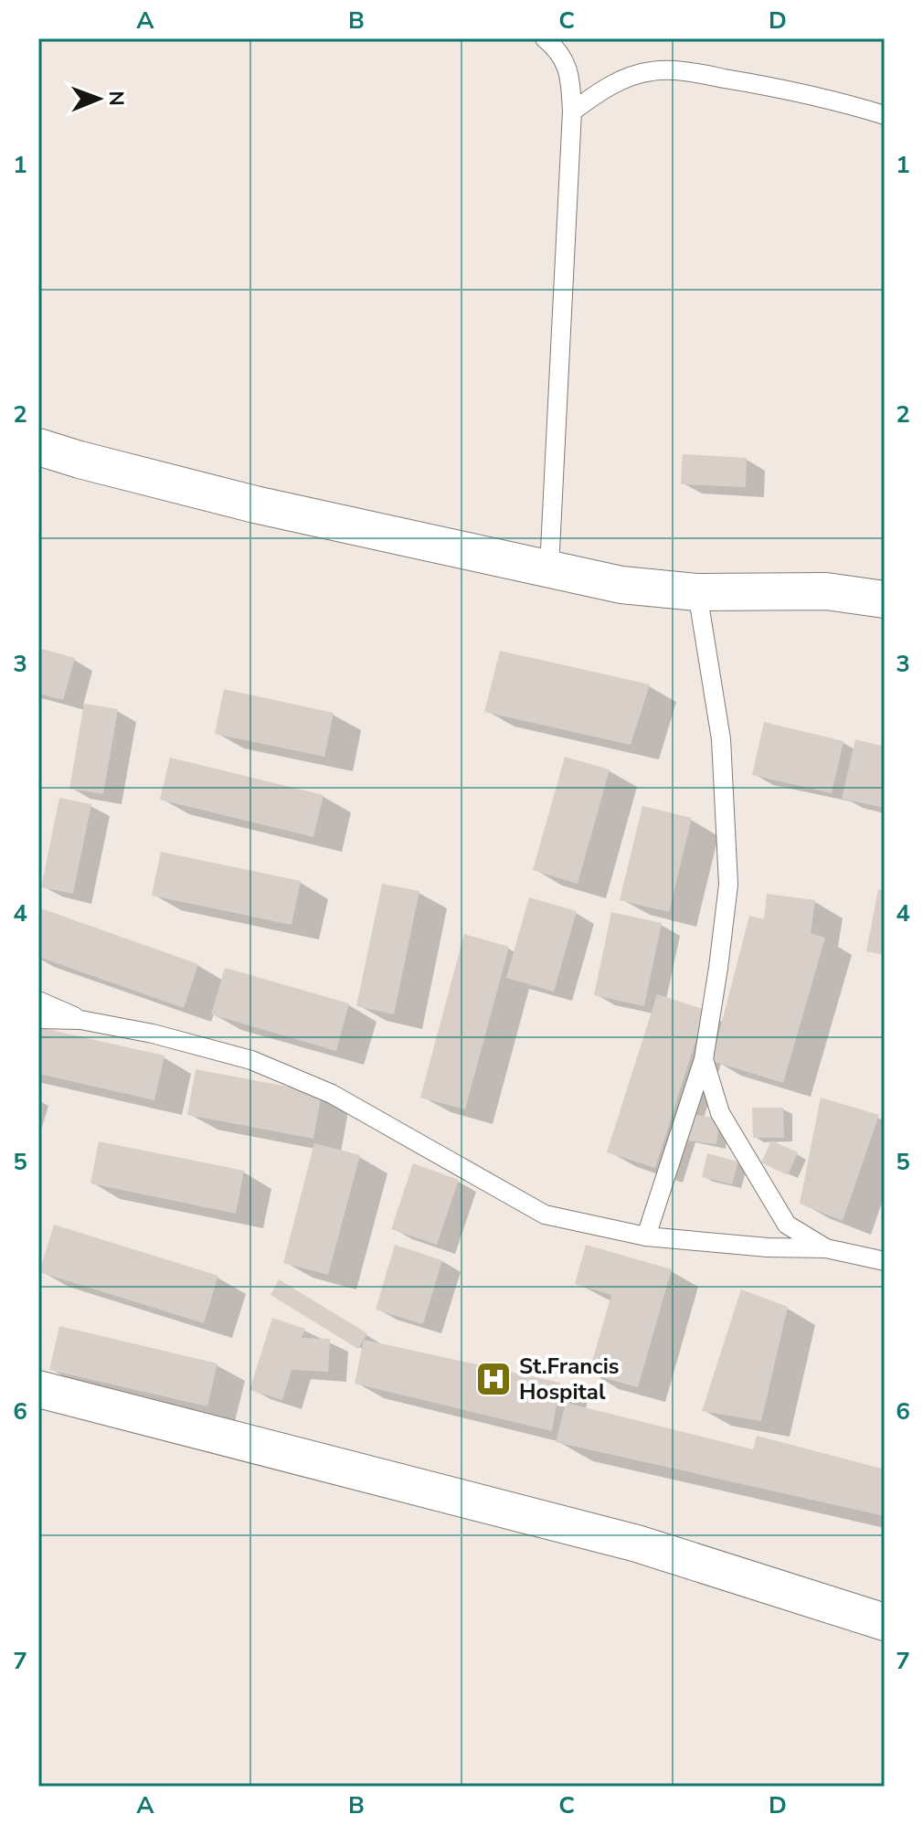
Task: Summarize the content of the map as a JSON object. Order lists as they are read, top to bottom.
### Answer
{
  "places": {
    "hospital": ["St.Francis Hospital"]
  },
  "north": "right",
  "grid": {
    "columns": [
      "A",
      "B",
      "C",
      "D"
    ],
    "rows": [
      "1",
      "2",
      "3",
      "4",
      "5",
      "6",
      "7"
    ]
  }
}
